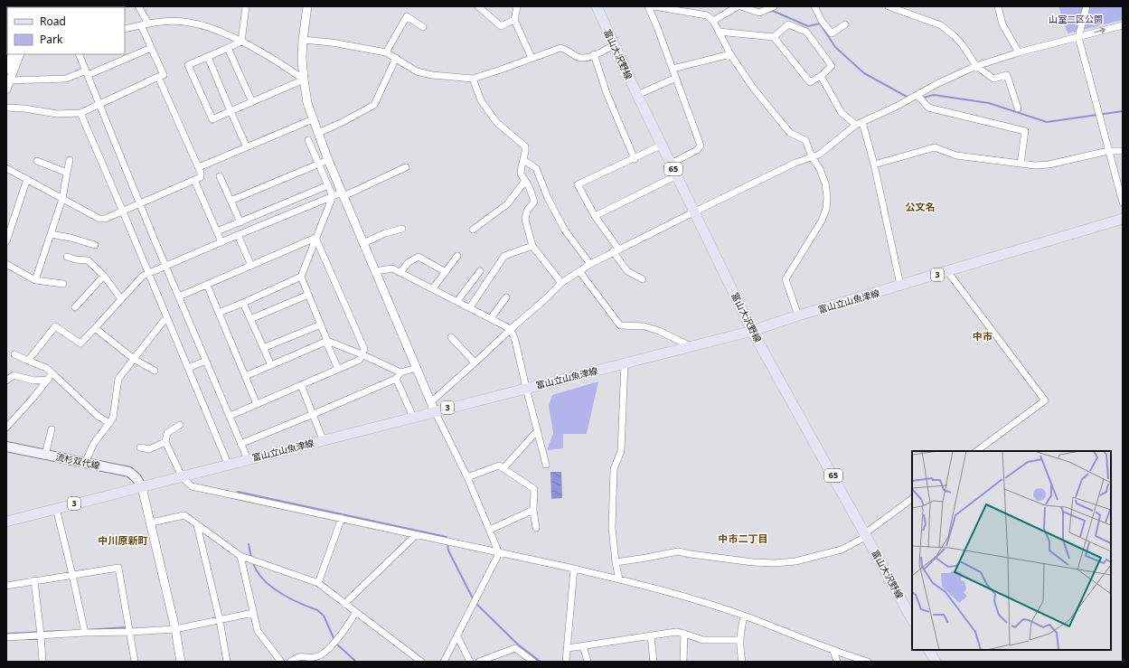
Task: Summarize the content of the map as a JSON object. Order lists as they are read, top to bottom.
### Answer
{
  "streets": {
    "main road": [
      "富山大沢野線",
      "65",
      "3",
      "富山立山魚津線",
      "流杉双代線"
    ]
  },
  "crossings": [
    ["富山大沢野線", "富山立山魚津線"],
    ["富山立山魚津線", "流杉双代線"]
  ],
  "districts": [
    "公文名",
    "中市",
    "中市二丁目",
    "中川原新町"
  ],
  "parks": ["山室二区公園"],
  "legend": ["Road", "Park"]
}
